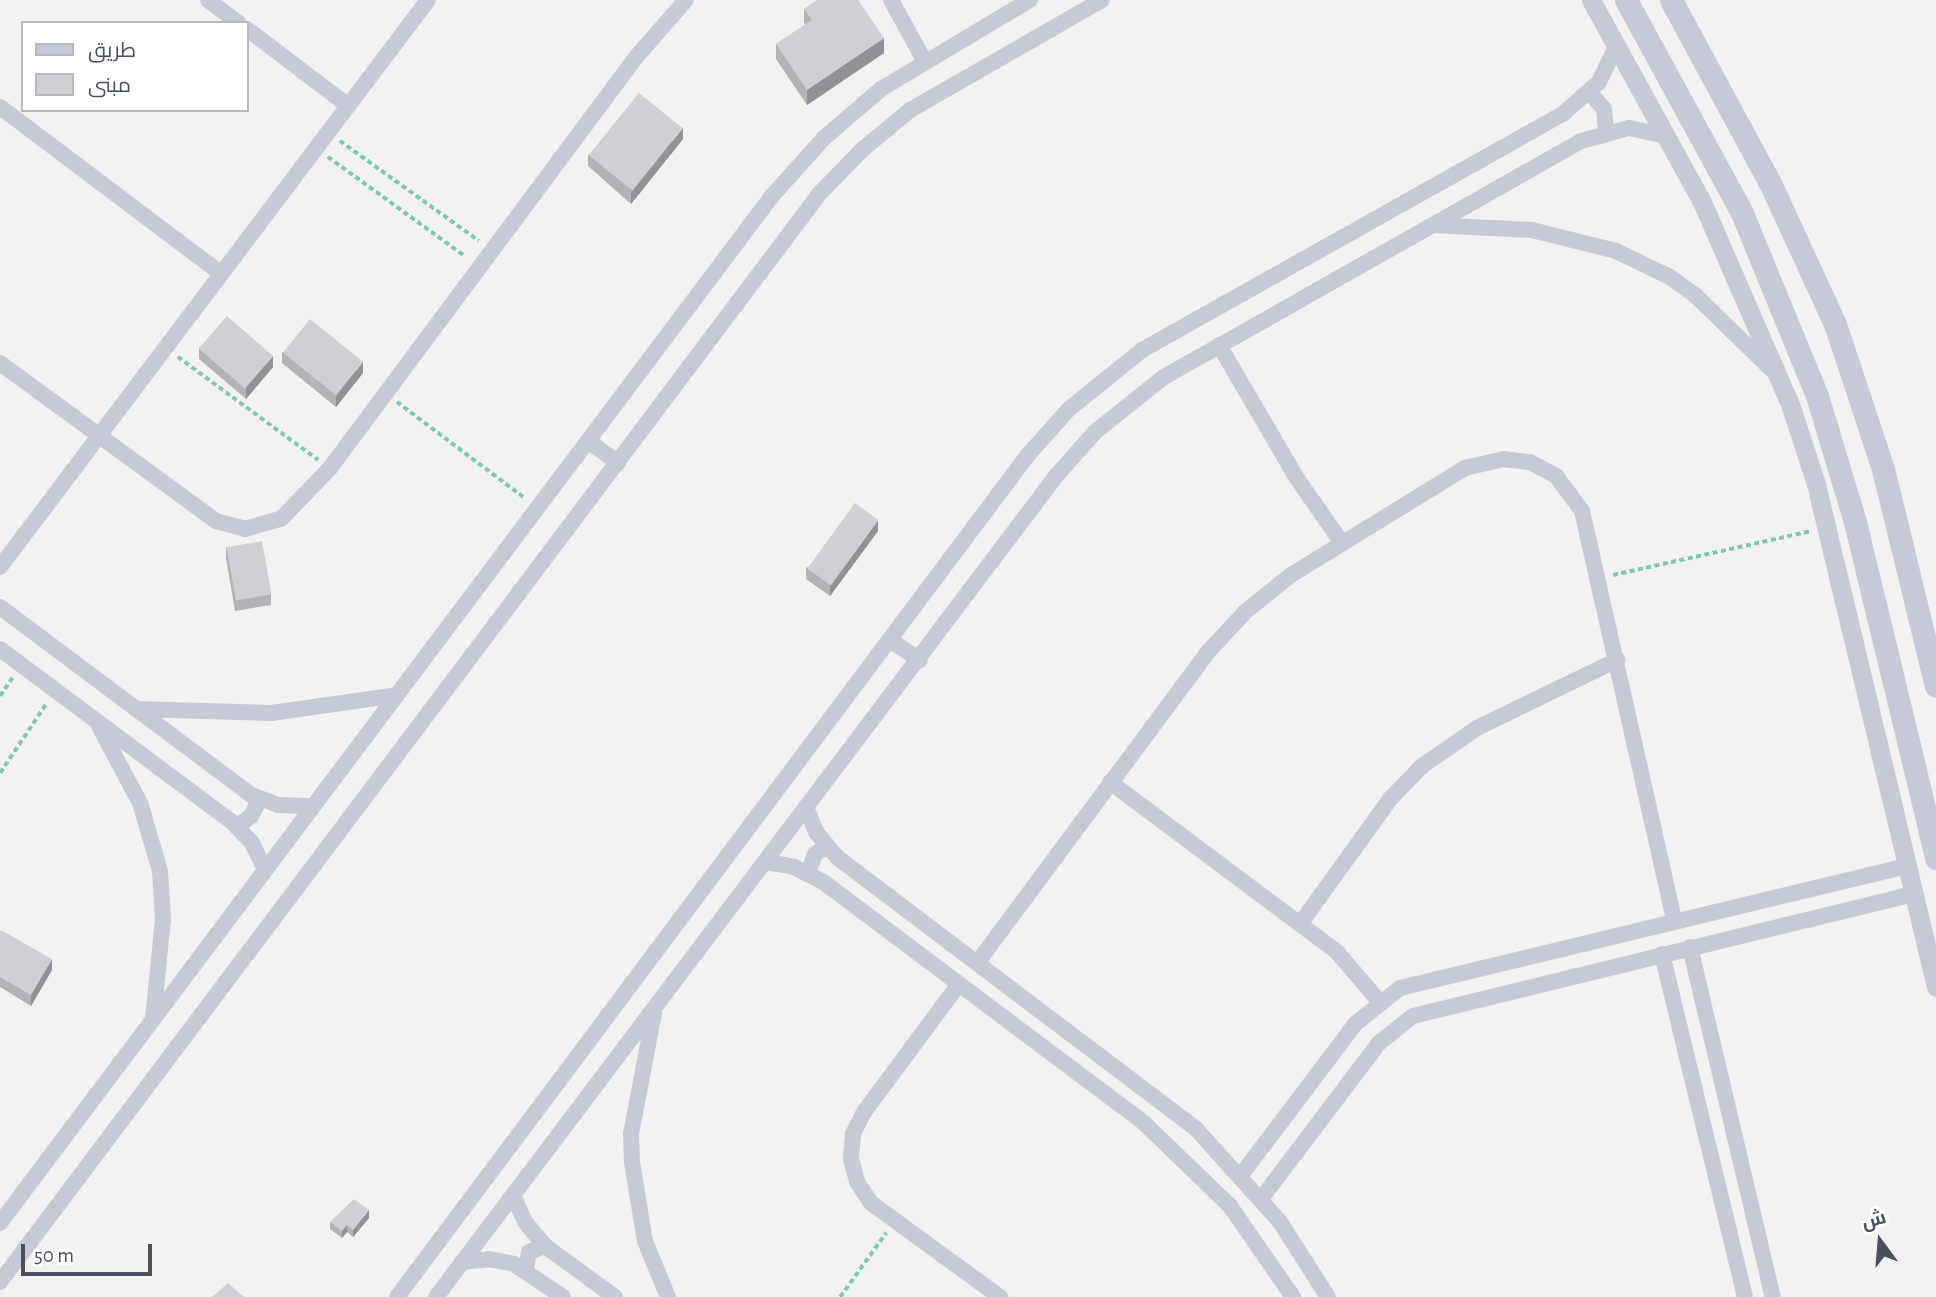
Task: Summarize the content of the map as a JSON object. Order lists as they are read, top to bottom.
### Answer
{
  "legend": ["طريق", "مبنى"],
  "scale_bar": "50 m",
  "north": "top"
}
